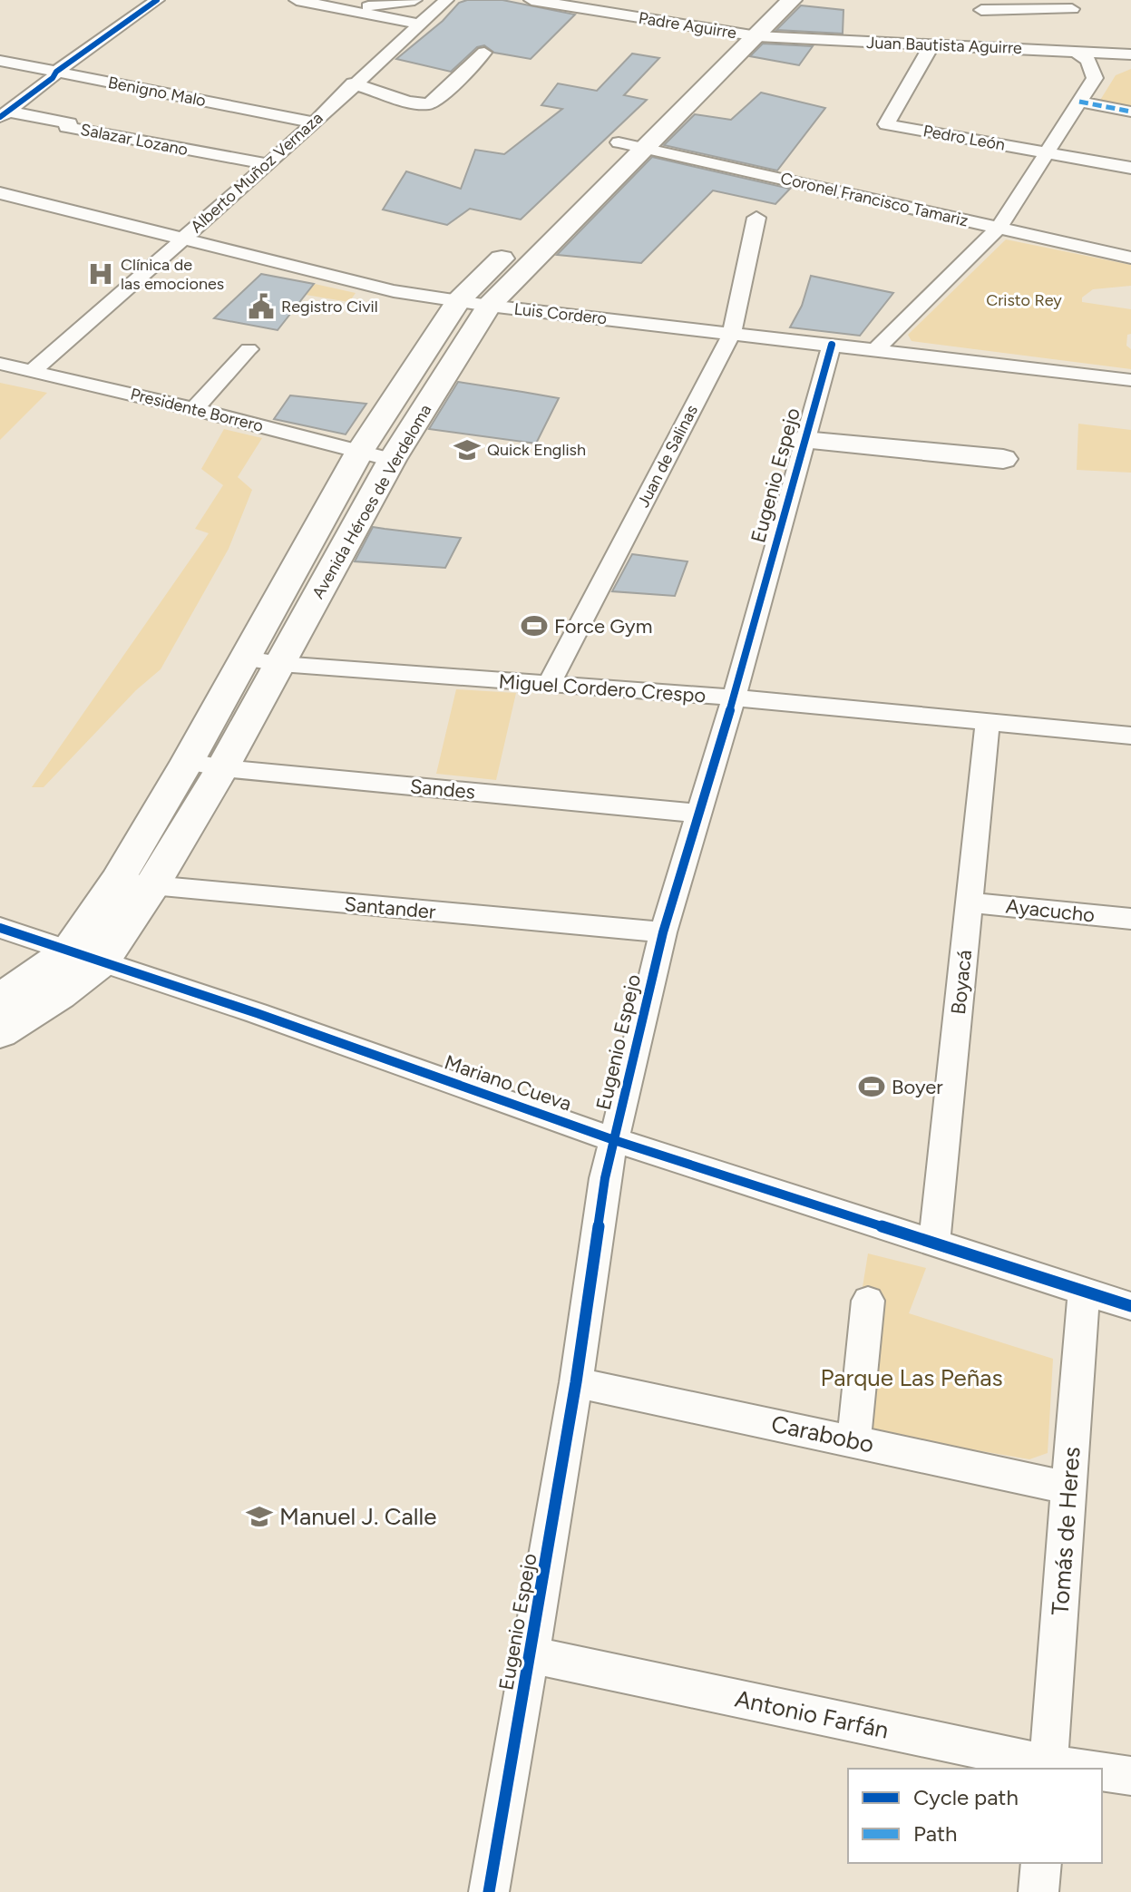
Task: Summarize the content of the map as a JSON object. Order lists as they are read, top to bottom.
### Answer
{
  "streets": {
    "main road": ["Avenida Héroes de Verdeloma"],
    "street": [
      "Padre Aguirre",
      "Juan Bautista Aguirre",
      "Benigno Malo",
      "Pedro León",
      "Salazar Lozano",
      "Alberto Muñoz Vernaza",
      "Coronel Francisco Tamariz",
      "Luis Cordero",
      "Presidente Borrero",
      "Juan de Salinas",
      "Eugenio Espejo",
      "Miguel Cordero Crespo",
      "Sandes",
      "Santander",
      "Ayacucho",
      "Boyacá",
      "Mariano Cueva",
      "Carabobo",
      "Tomás de Heres",
      "Antonio Farfán"
    ]
  },
  "crossings": [
    ["Padre Aguirre", "Juan Bautista Aguirre"],
    ["Padre Aguirre", "Avenida Héroes de Verdeloma"],
    ["Juan Bautista Aguirre", "Pedro León"],
    ["Juan Bautista Aguirre", "Avenida Héroes de Verdeloma"],
    ["Benigno Malo", "Alberto Muñoz Vernaza"],
    ["Salazar Lozano", "Alberto Muñoz Vernaza"],
    ["Alberto Muñoz Vernaza", "Luis Cordero"],
    ["Alberto Muñoz Vernaza", "Presidente Borrero"],
    ["Coronel Francisco Tamariz", "Avenida Héroes de Verdeloma"],
    ["Luis Cordero", "Juan de Salinas"],
    ["Luis Cordero", "Eugenio Espejo"],
    ["Luis Cordero", "Avenida Héroes de Verdeloma"],
    ["Presidente Borrero", "Avenida Héroes de Verdeloma"],
    ["Juan de Salinas", "Miguel Cordero Crespo"],
    ["Eugenio Espejo", "Miguel Cordero Crespo"],
    ["Eugenio Espejo", "Sandes"],
    ["Eugenio Espejo", "Santander"],
    ["Eugenio Espejo", "Mariano Cueva"],
    ["Eugenio Espejo", "Carabobo"],
    ["Eugenio Espejo", "Antonio Farfán"],
    ["Avenida Héroes de Verdeloma", "Miguel Cordero Crespo"],
    ["Avenida Héroes de Verdeloma", "Sandes"],
    ["Avenida Héroes de Verdeloma", "Santander"],
    ["Avenida Héroes de Verdeloma", "Mariano Cueva"],
    ["Miguel Cordero Crespo", "Boyacá"],
    ["Ayacucho", "Boyacá"],
    ["Boyacá", "Mariano Cueva"],
    ["Mariano Cueva", "Tomás de Heres"],
    ["Carabobo", "Tomás de Heres"],
    ["Tomás de Heres", "Antonio Farfán"]
  ],
  "parks": ["Cristo Rey", "Parque Las Peñas"],
  "places": {
    "hospital": ["Clínica de las emociones"],
    "public building": ["Registro Civil"],
    "school or university": ["Quick English", "Manuel J. Calle"],
    "sports": ["Force Gym", "Boyer"]
  },
  "legend": ["Cycle path", "Path"]
}
